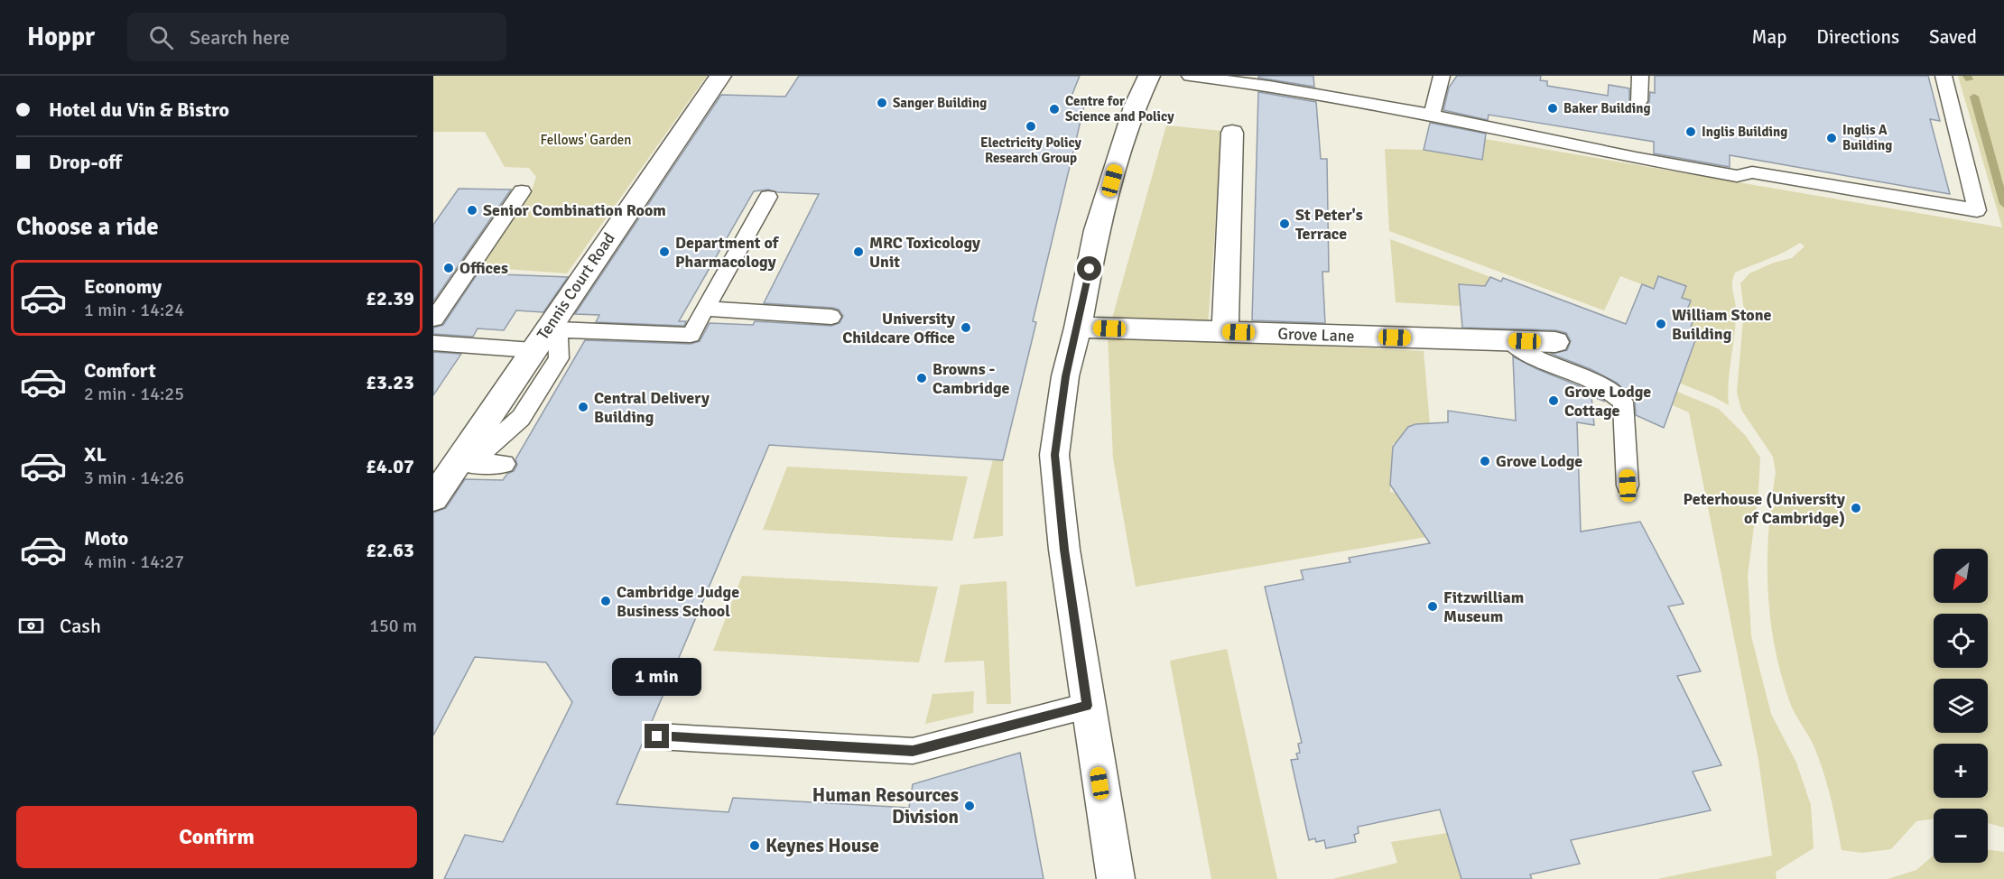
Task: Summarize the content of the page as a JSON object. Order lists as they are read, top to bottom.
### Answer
{
  "streets": {
    "street": ["Tennis Court Road", "Grove Lane"]
  },
  "parks": ["Fellows' Garden"],
  "places": [
    "Sanger Building",
    "Baker Building",
    "Centre for Science and Policy",
    "Electricity Policy Research Group",
    "Inglis Building",
    "Inglis A Building",
    "Senior Combination Room",
    "St Peter's Terrace",
    "Department of Pharmacology",
    "MRC Toxicology Unit",
    "Offices",
    "William Stone Building",
    "University Childcare Office",
    "Browns - Cambridge",
    "Grove Lodge Cottage",
    "Central Delivery Building",
    "Grove Lodge",
    "Peterhouse (University of Cambridge)",
    "Cambridge Judge Business School",
    "Fitzwilliam Museum",
    "Human Resources Division",
    "Keynes House"
  ],
  "north": "bottom left",
  "page": {
    "header": "Hoppr",
    "search": "Search here",
    "nav": ["Map", "Directions", "Saved"],
    "banner": ["Hotel du Vin & Bistro", "Drop-off"],
    "heading": "Choose a ride",
    "list": [
      {
        "name": "Economy",
        "note": "1 min · 14:24",
        "value": "£2.39"
      },
      {
        "name": "Comfort",
        "note": "2 min · 14:25",
        "value": "£3.23"
      },
      {
        "name": "XL",
        "note": "3 min · 14:26",
        "value": "£4.07"
      },
      {
        "name": "Moto",
        "note": "4 min · 14:27",
        "value": "£2.63"
      }
    ],
    "map_buttons": ["+", "−"],
    "pay": ["Cash", "150 m"],
    "bubble": "1 min",
    "buttons": "Confirm"
  }
}
